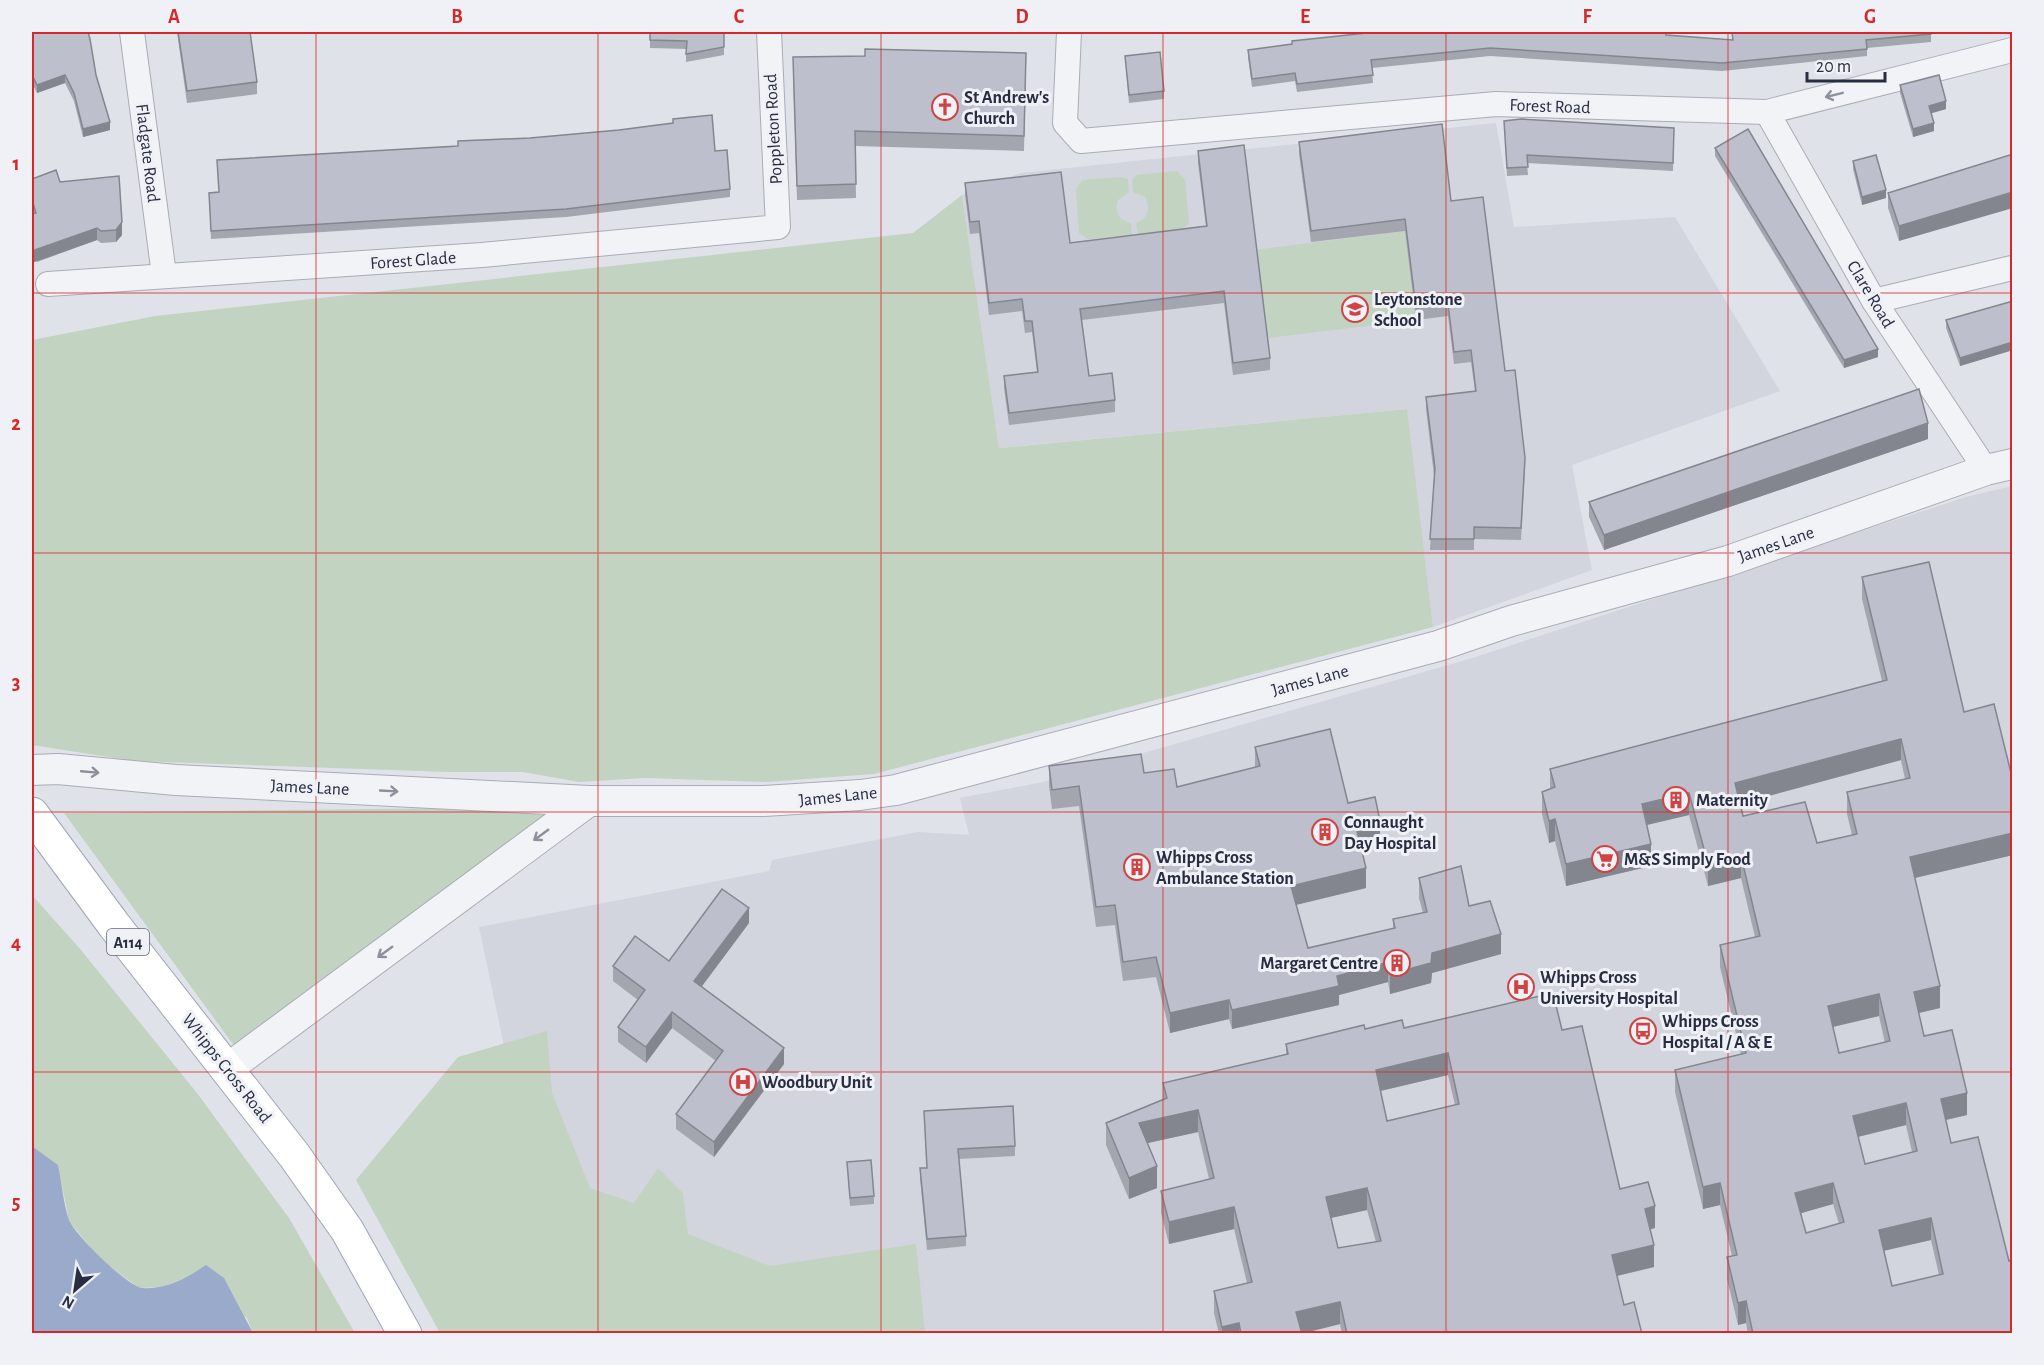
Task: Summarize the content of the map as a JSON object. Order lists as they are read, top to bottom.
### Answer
{
  "streets": {
    "main road": ["A114", "Whipps Cross Road"],
    "street": [
      "Forest Road",
      "Poppleton Road",
      "Fladgate Road",
      "Forest Glade",
      "Clare Road",
      "James Lane"
    ]
  },
  "crossings": [
    ["Forest Road", "Clare Road"],
    ["Poppleton Road", "Forest Glade"],
    ["Fladgate Road", "Forest Glade"],
    ["Clare Road", "James Lane"]
  ],
  "places": {
    "church": ["St Andrew's Church"],
    "school or university": ["Leytonstone School"],
    "building": [
      "Maternity",
      "Connaught Day Hospital",
      "Whipps Cross Ambulance Station",
      "Margaret Centre"
    ],
    "supermarket": ["M&S Simply Food"],
    "hospital": ["Whipps Cross University Hospital", "Woodbury Unit"],
    "bus stop": ["Whipps Cross Hospital / A & E"]
  },
  "scale_bar": "20 m",
  "north": "bottom left",
  "grid": {
    "columns": [
      "A",
      "B",
      "C",
      "D",
      "E",
      "F",
      "G"
    ],
    "rows": [
      "1",
      "2",
      "3",
      "4",
      "5"
    ]
  }
}
